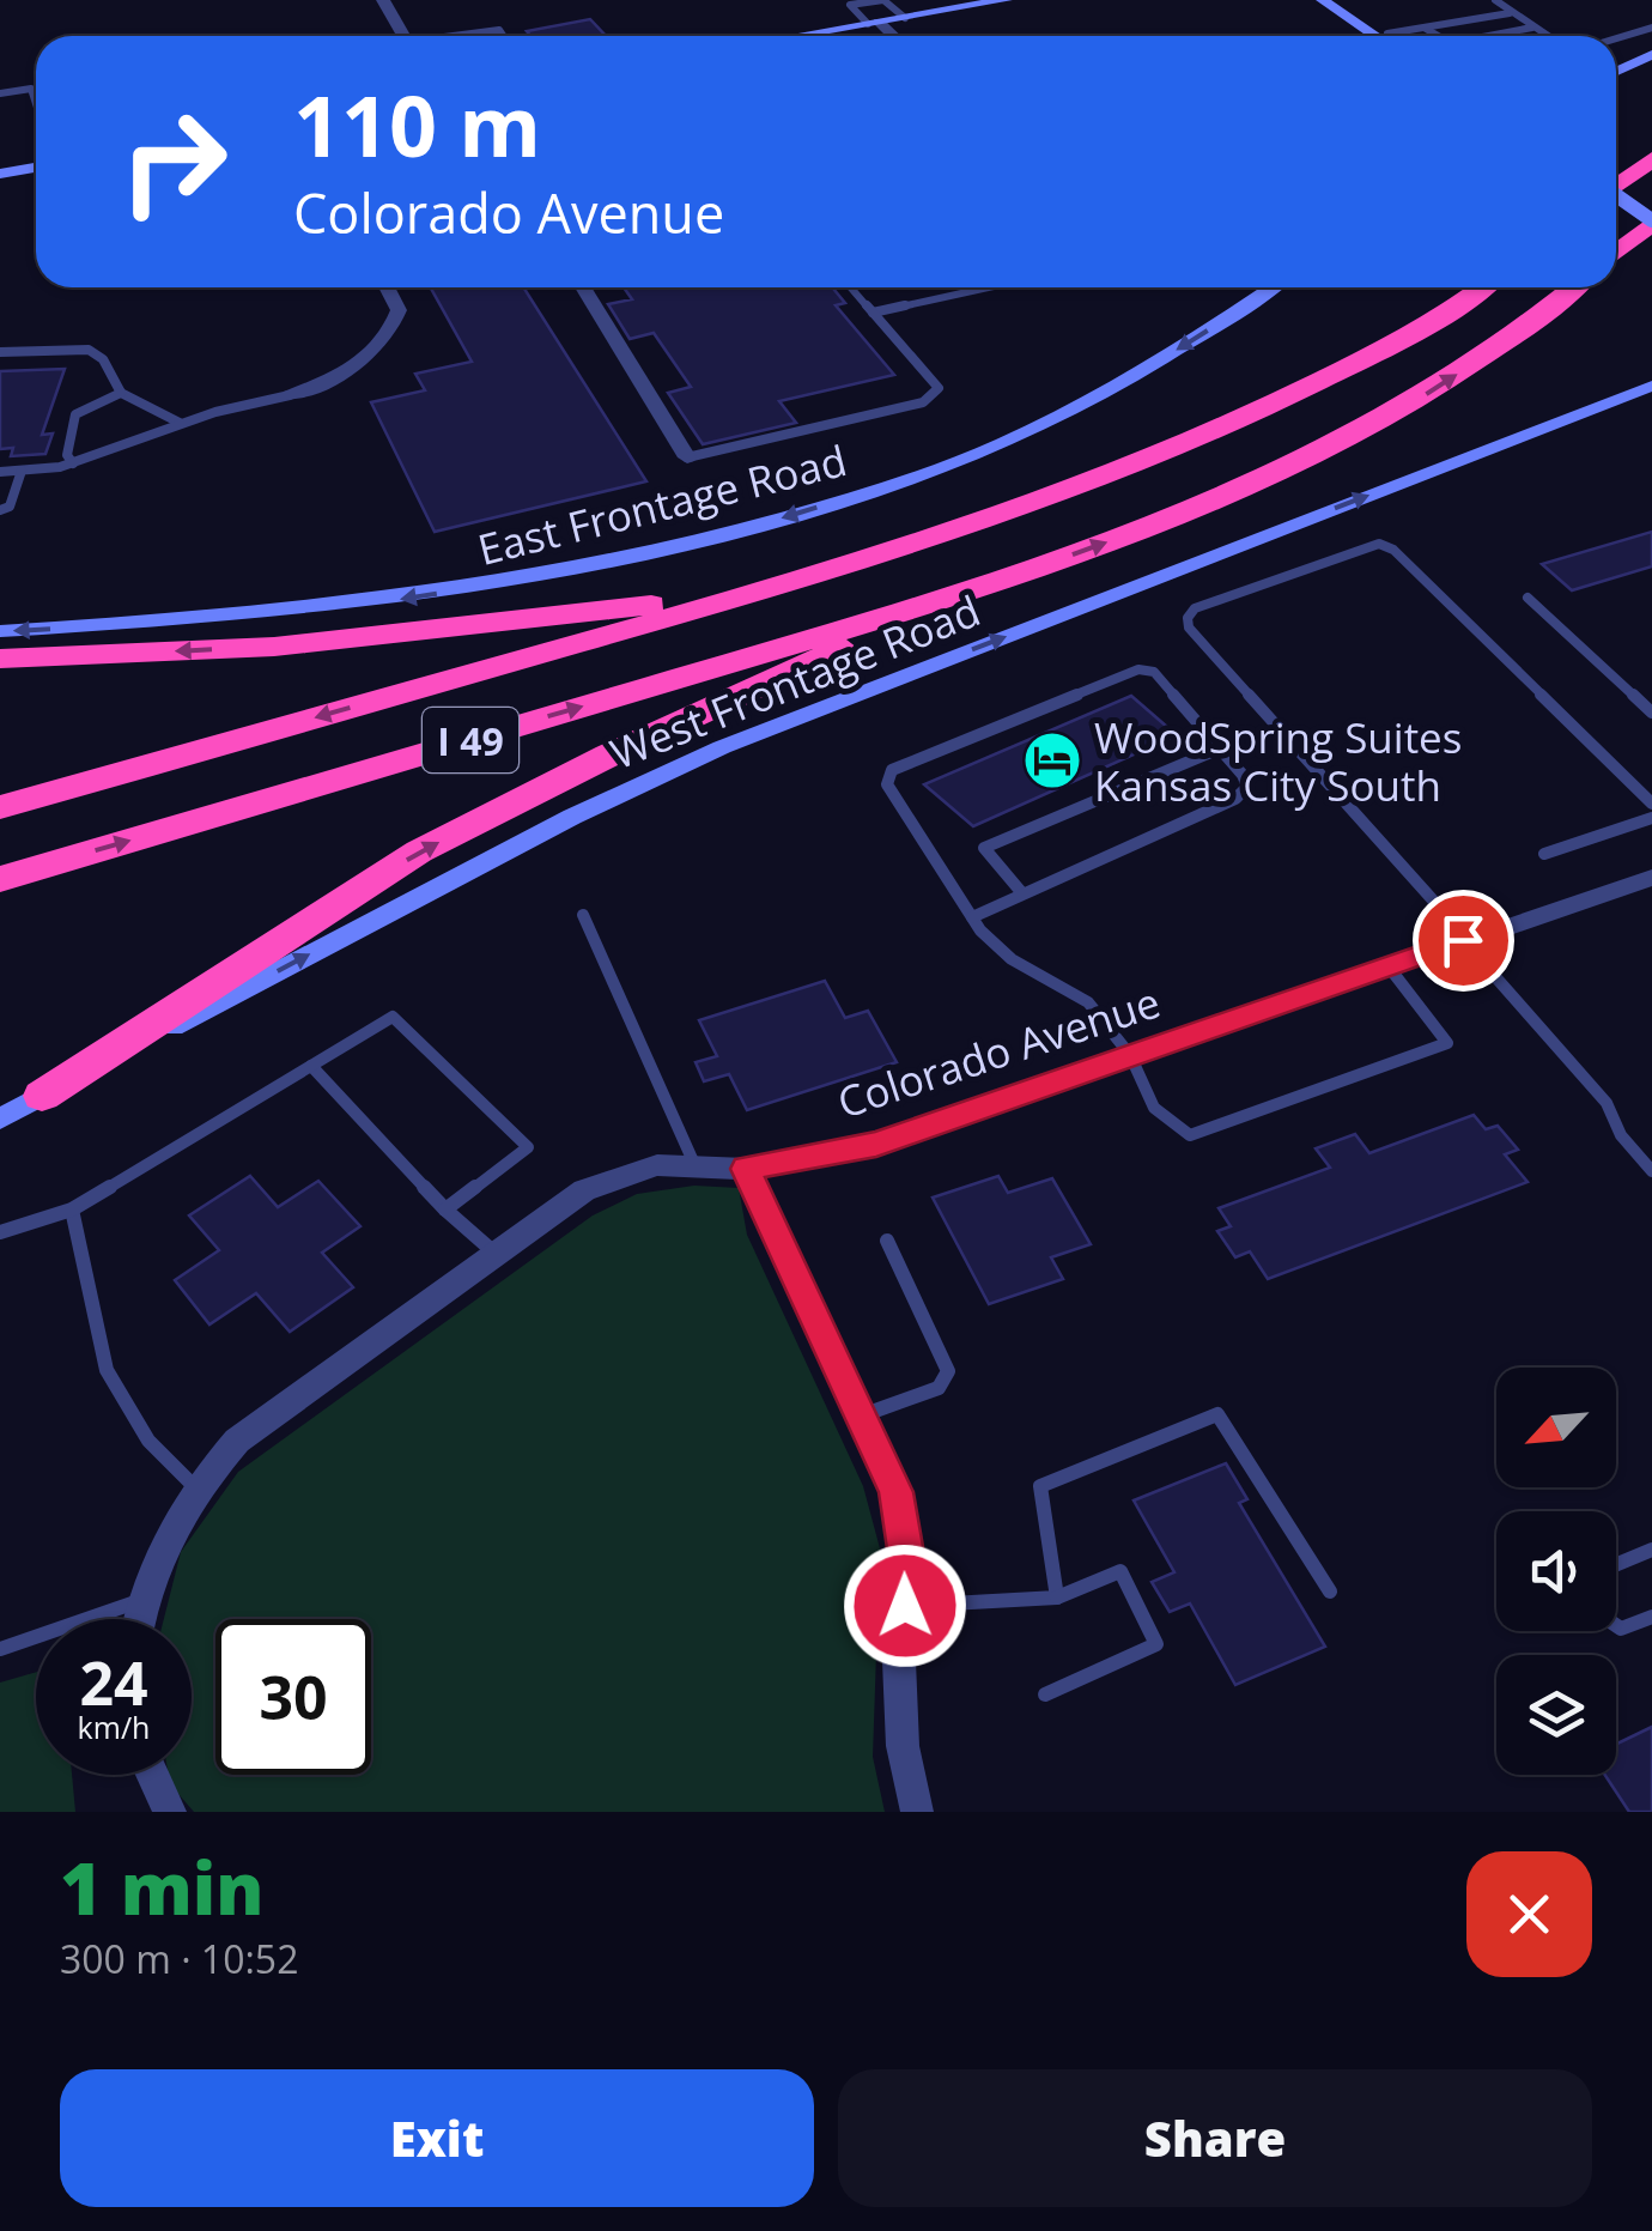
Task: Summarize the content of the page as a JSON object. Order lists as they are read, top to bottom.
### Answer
{
  "streets": {
    "highway": ["I 49"],
    "street": ["East Frontage Road", "West Frontage Road", "Colorado Avenue"]
  },
  "one_way": ["East Frontage Road", "West Frontage Road"],
  "places": {
    "hotel": ["WoodSpring Suites Kansas City South"]
  },
  "north": "bottom left",
  "page": {
    "turn": ["110 m", "Colorado Avenue"],
    "speed": "24 km/h",
    "limit": "30",
    "heading": ["1 min", "300 m · 10:52"],
    "buttons": ["Exit", "Share"]
  }
}
